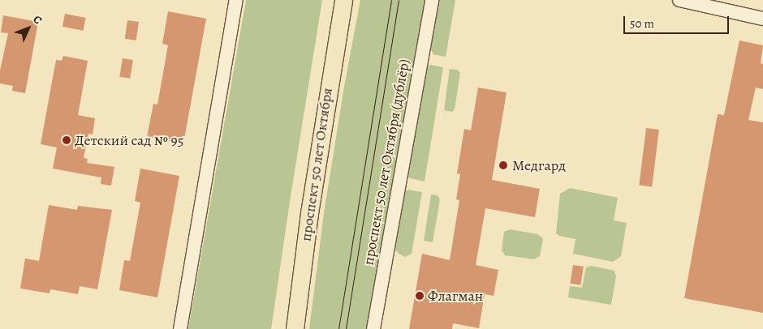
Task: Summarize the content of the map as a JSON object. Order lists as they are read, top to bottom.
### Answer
{
  "streets": {
    "main road": ["проспект 50 лет Октября"],
    "street": ["проспект 50 лет Октября (дублёр)"]
  },
  "places": ["Детский сад № 95", "Медгард", "Флагман"],
  "scale_bar": "50 m",
  "north": "top right"
}
